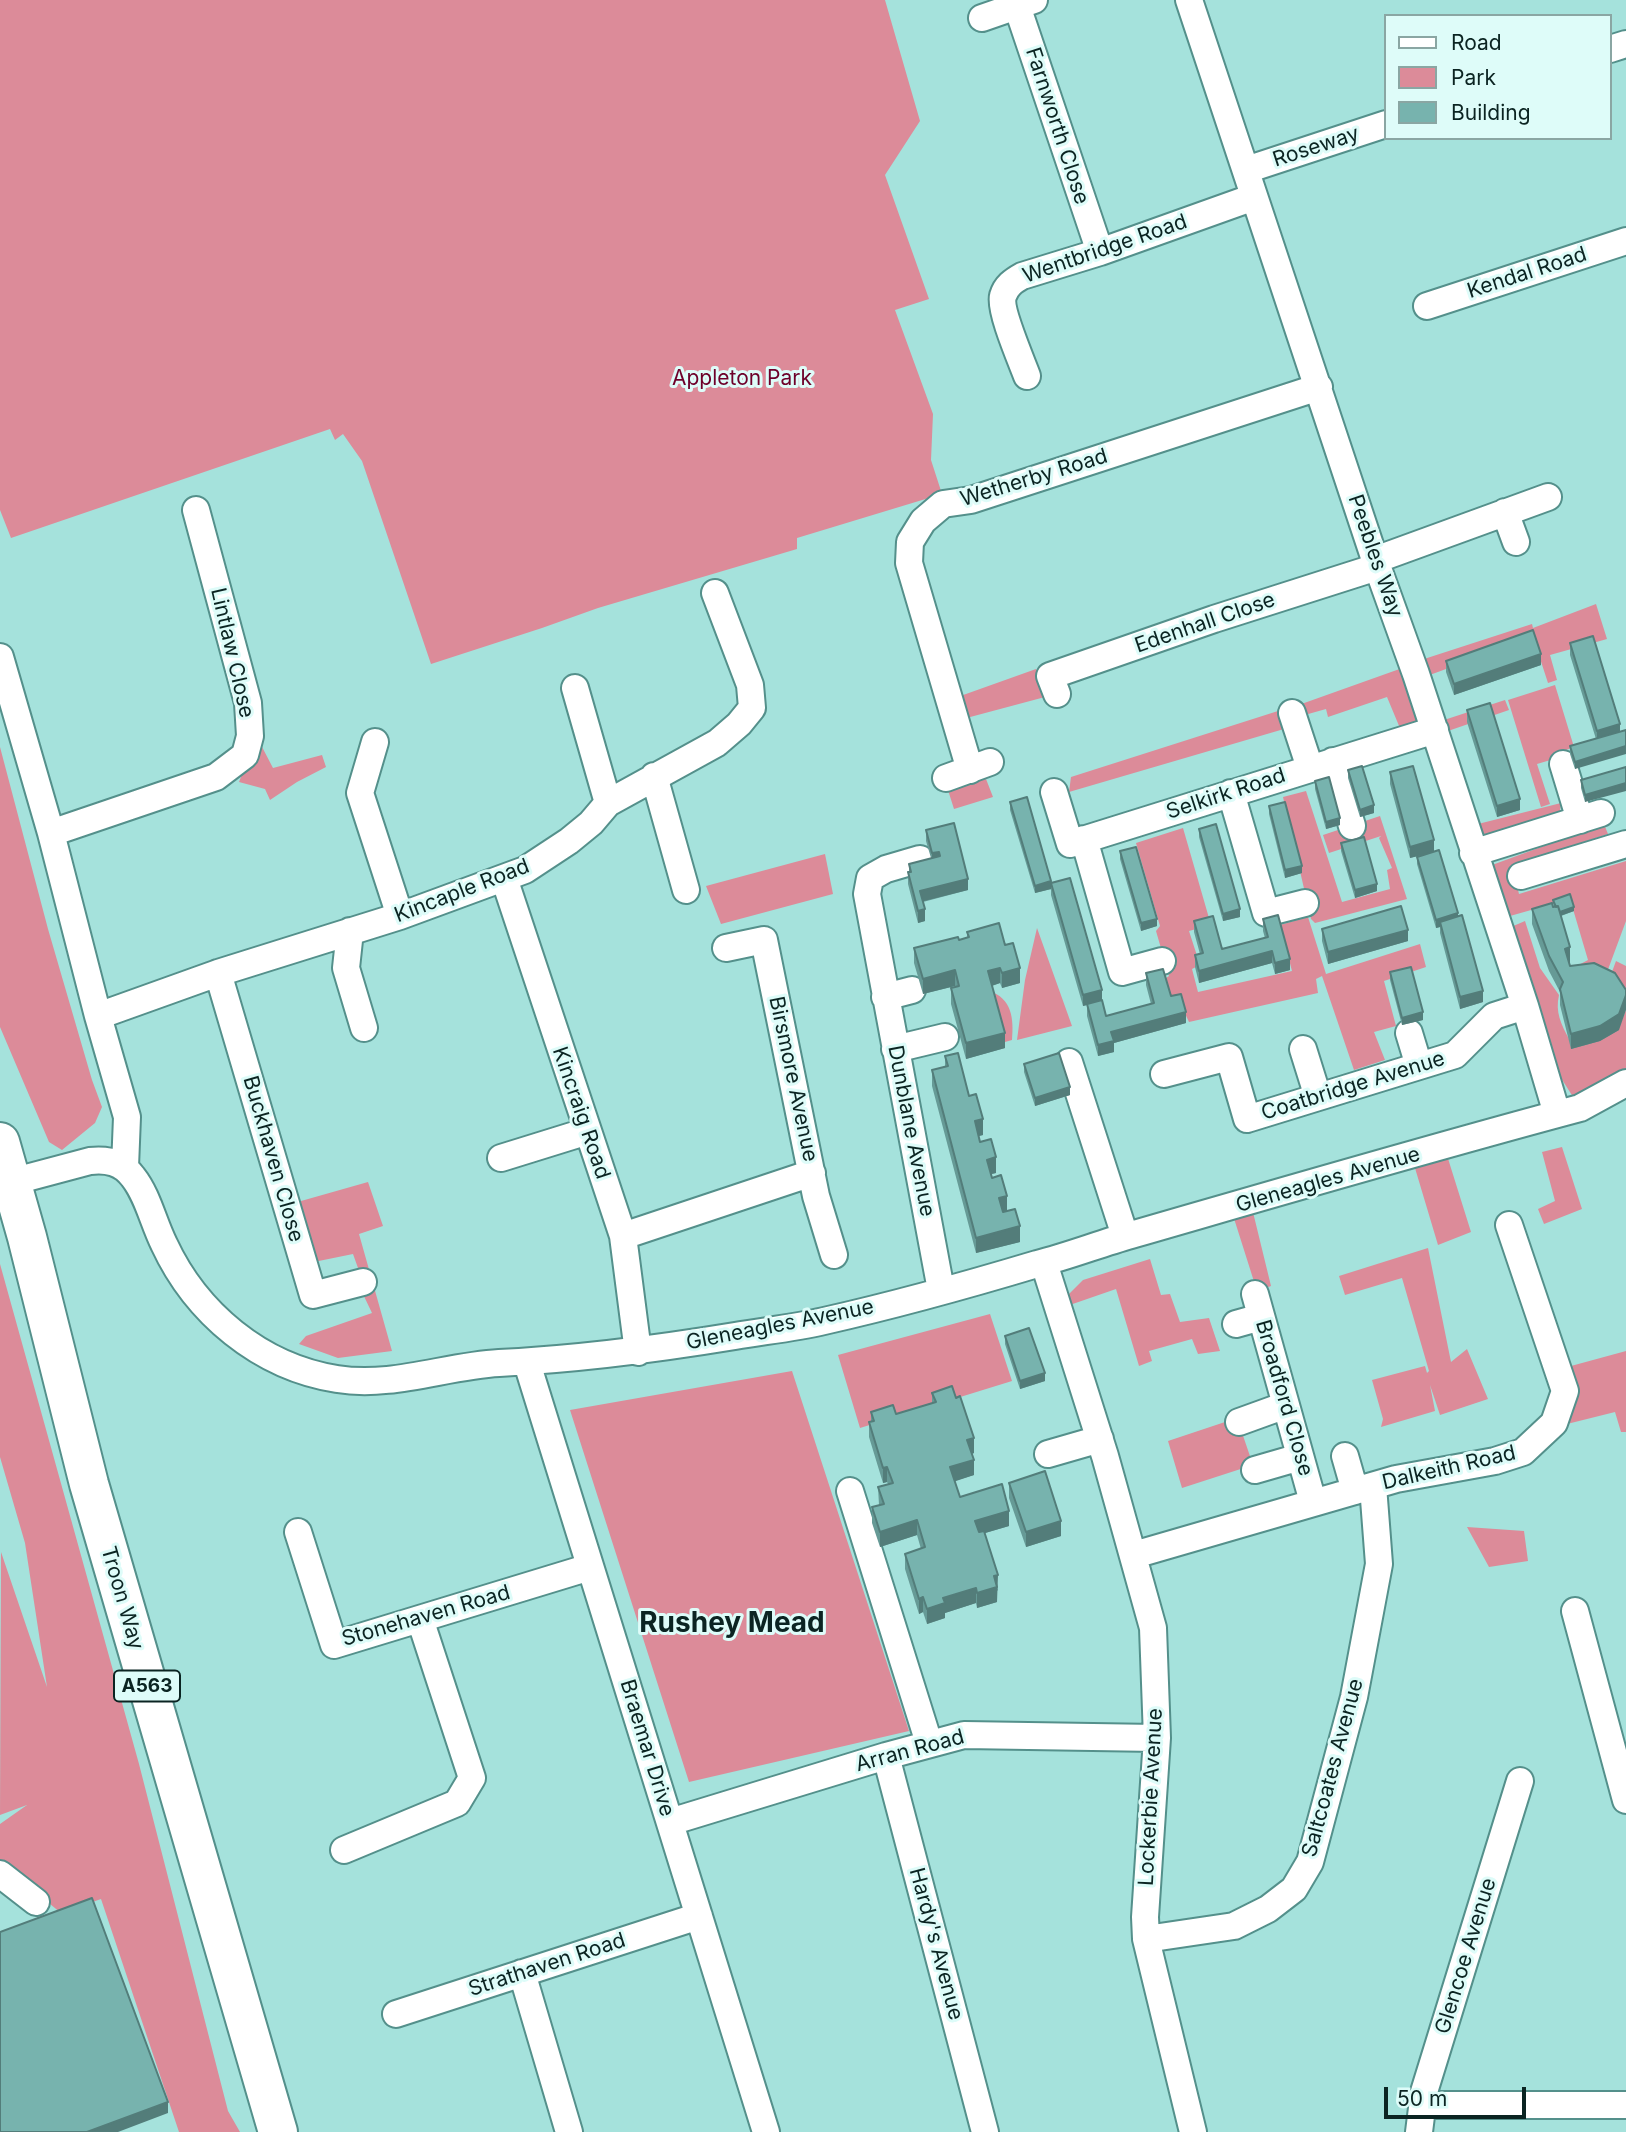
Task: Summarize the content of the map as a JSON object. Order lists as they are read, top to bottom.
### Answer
{
  "streets": {
    "highway": ["Troon Way", "A563"],
    "street": [
      "Farnworth Close",
      "Roseway",
      "Wentbridge Road",
      "Kendal Road",
      "Wetherby Road",
      "Peebles Way",
      "Edenhall Close",
      "Lintlaw Close",
      "Selkirk Road",
      "Kincaple Road",
      "Birsmore Avenue",
      "Coatbridge Avenue",
      "Kincraig Road",
      "Dunblane Avenue",
      "Buckhaven Close",
      "Gleneagles Avenue",
      "Broadford Close",
      "Dalkeith Road",
      "Stonehaven Road",
      "Braemar Drive",
      "Arran Road",
      "Saltcoates Avenue",
      "Lockerbie Avenue",
      "Hardy's Avenue",
      "Glencoe Avenue",
      "Strathaven Road"
    ]
  },
  "crossings": [
    ["Farnworth Close", "Wentbridge Road"],
    ["Roseway", "Peebles Way"],
    ["Wentbridge Road", "Peebles Way"],
    ["Wetherby Road", "Peebles Way"],
    ["Peebles Way", "Edenhall Close"],
    ["Peebles Way", "Selkirk Road"],
    ["Peebles Way", "Coatbridge Avenue"],
    ["Peebles Way", "Gleneagles Avenue"],
    ["Kincaple Road", "Kincraig Road"],
    ["Kincaple Road", "Buckhaven Close"],
    ["Kincraig Road", "Gleneagles Avenue"],
    ["Dunblane Avenue", "Gleneagles Avenue"],
    ["Gleneagles Avenue", "Braemar Drive"],
    ["Gleneagles Avenue", "Lockerbie Avenue"],
    ["Broadford Close", "Dalkeith Road"],
    ["Dalkeith Road", "Saltcoates Avenue"],
    ["Dalkeith Road", "Lockerbie Avenue"],
    ["Stonehaven Road", "Braemar Drive"],
    ["Braemar Drive", "Arran Road"],
    ["Braemar Drive", "Strathaven Road"],
    ["Arran Road", "Lockerbie Avenue"],
    ["Arran Road", "Hardy's Avenue"],
    ["Saltcoates Avenue", "Lockerbie Avenue"]
  ],
  "districts": ["Rushey Mead"],
  "parks": ["Appleton Park"],
  "legend": ["Road", "Park", "Building"],
  "scale_bar": "50 m"
}
